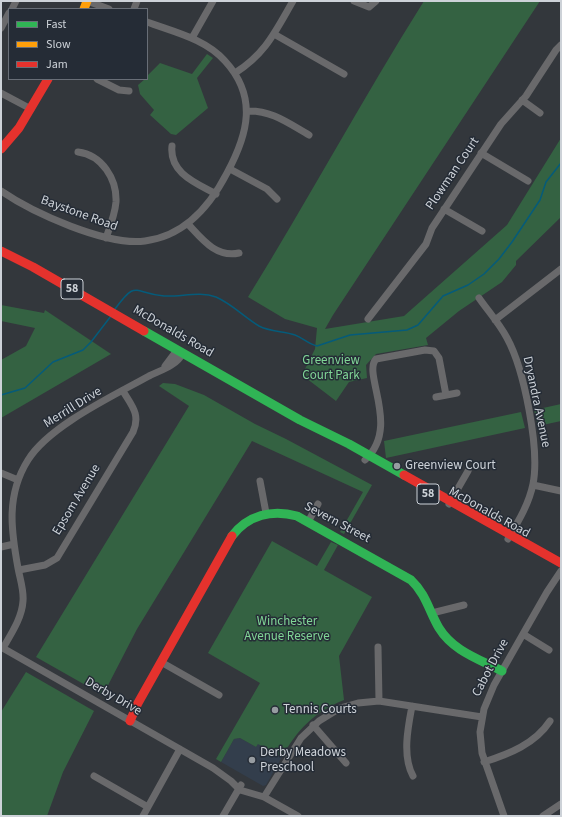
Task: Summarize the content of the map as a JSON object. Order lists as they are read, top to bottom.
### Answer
{
  "streets": {
    "main road": ["58", "McDonalds Road", "Severn Street"],
    "street": [
      "Plowman Court",
      "Baystone Road",
      "Dryandra Avenue",
      "Merrill Drive",
      "Epsom Avenue",
      "Cabot Drive",
      "Derby Drive"
    ]
  },
  "crossings": [
    ["McDonalds Road", "Dryandra Avenue"],
    ["McDonalds Road", "Merrill Drive"],
    ["McDonalds Road", "Cabot Drive"],
    ["Merrill Drive", "Epsom Avenue"],
    ["Merrill Drive", "Derby Drive"],
    ["Severn Street", "Cabot Drive"],
    ["Severn Street", "Derby Drive"]
  ],
  "parks": ["Greenview Court Park", "Winchester Avenue Reserve"],
  "places": ["Greenview Court", "Tennis Courts", "Derby Meadows Preschool"],
  "legend": ["Fast", "Slow", "Jam"]
}
